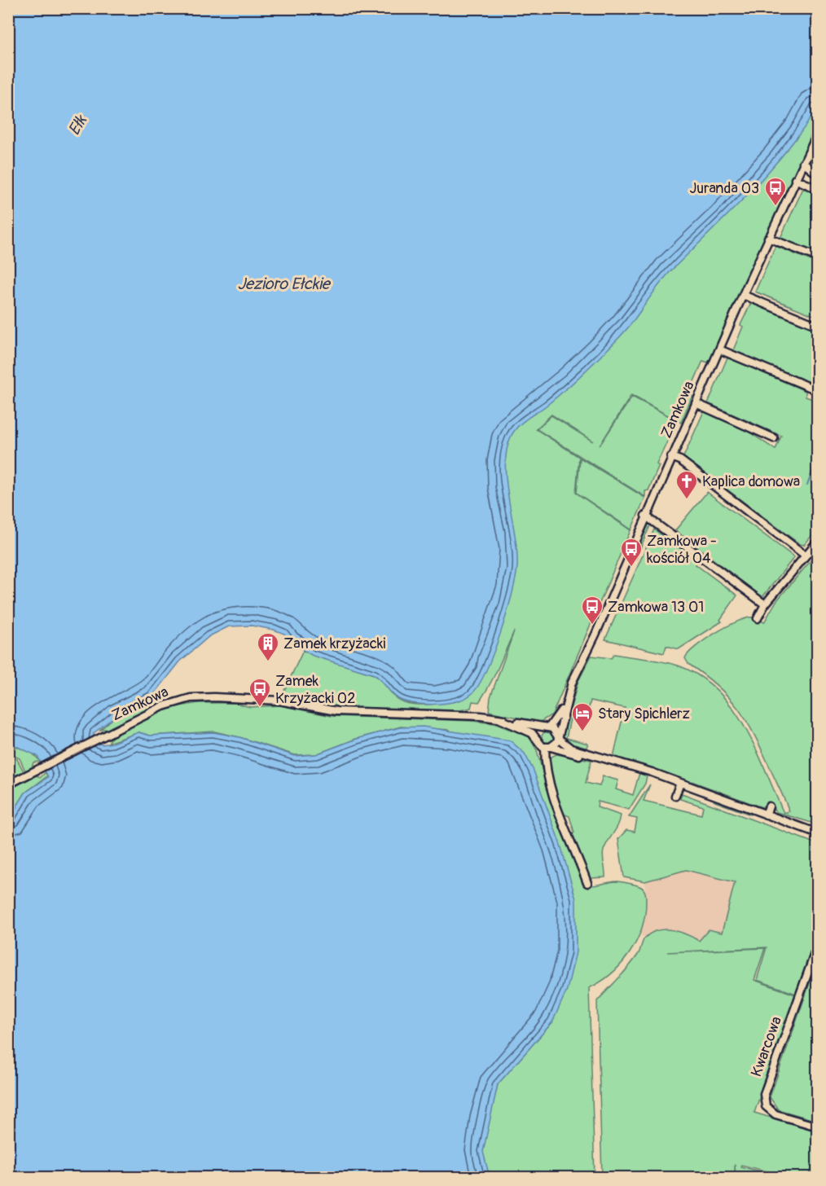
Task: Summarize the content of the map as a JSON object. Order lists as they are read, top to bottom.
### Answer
{
  "streets": {
    "street": ["Zamkowa", "Kwarcowa"]
  },
  "water": ["Ełk", "Jezioro Ełckie"],
  "places": {
    "bus stop": [
      "Juranda 03",
      "Zamkowa - kościół 04",
      "Zamkowa 13 01",
      "Zamek Krzyżacki 02"
    ],
    "church": ["Kaplica domowa"],
    "building": ["Zamek krzyżacki"],
    "hotel": ["Stary Spichlerz"]
  }
}
